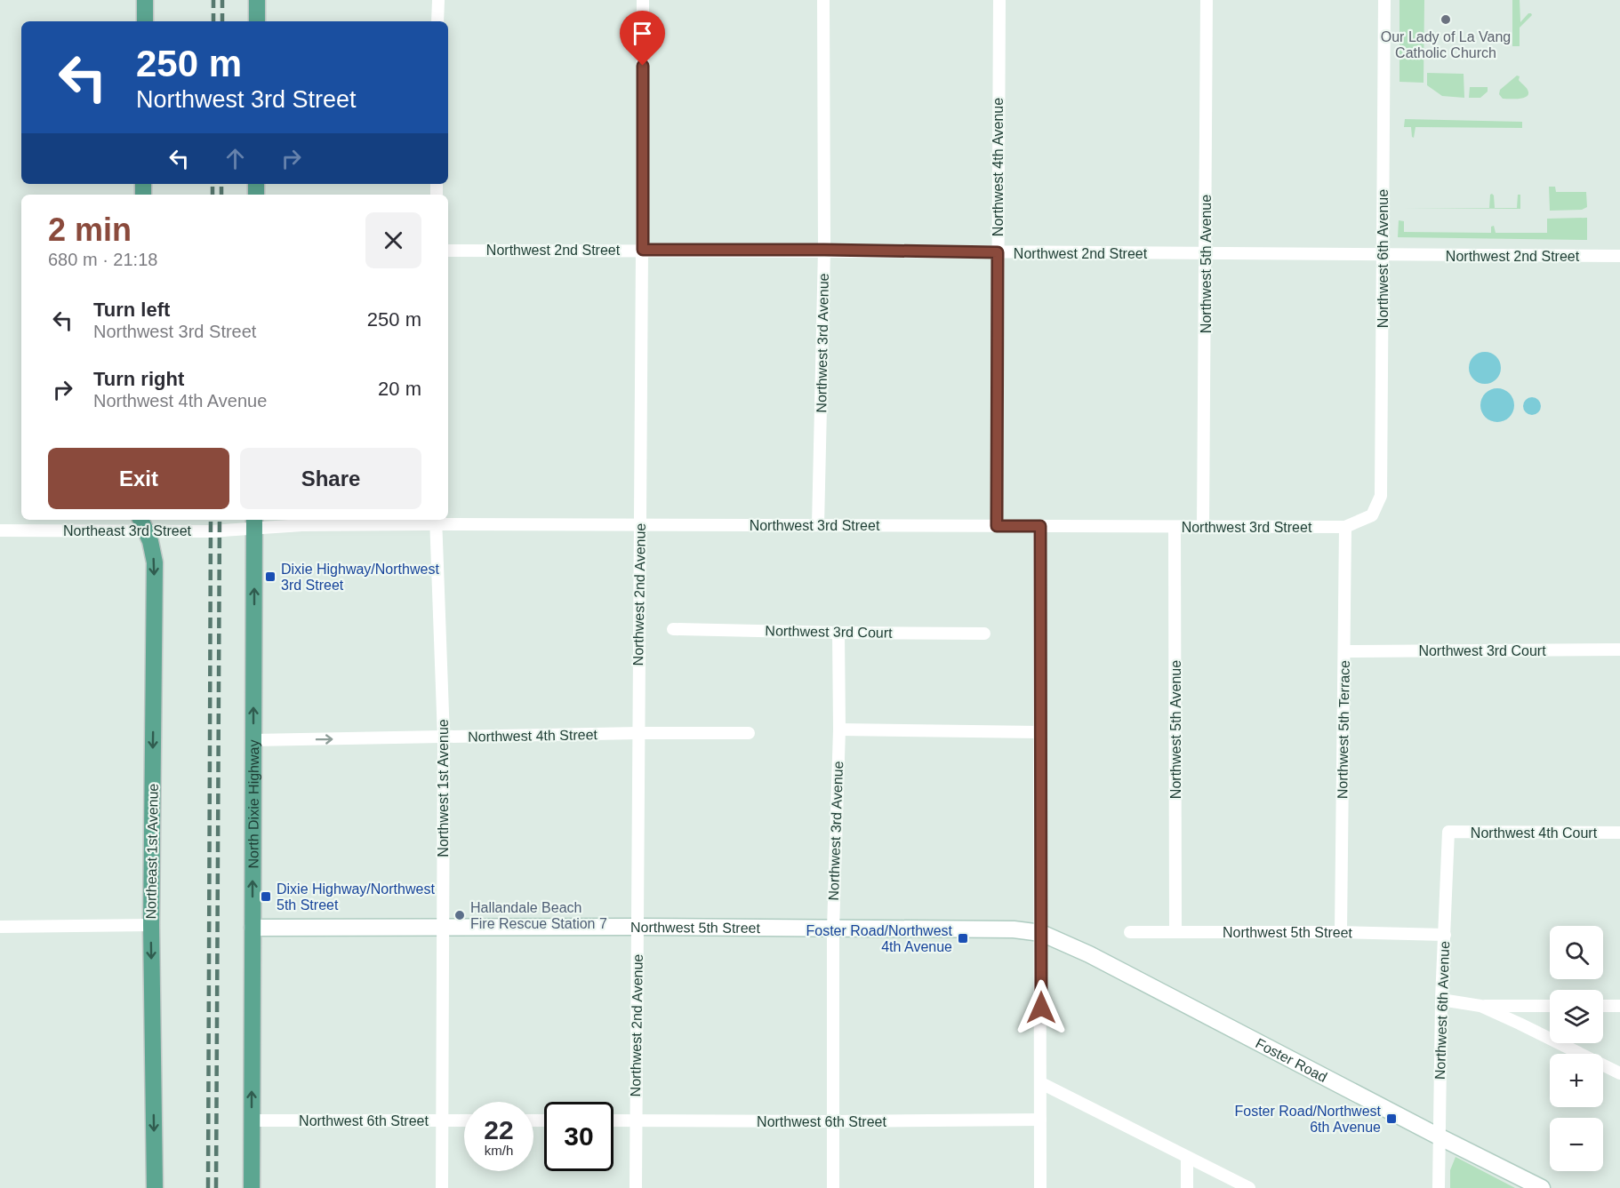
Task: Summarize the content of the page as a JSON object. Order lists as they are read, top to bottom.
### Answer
{
  "streets": {
    "main road": ["North Dixie Highway", "Northeast 1st Avenue"],
    "street": [
      "Northwest 4th Avenue",
      "Northwest 2nd Street",
      "Northwest 6th Avenue",
      "Northwest 5th Avenue",
      "Northwest 3rd Avenue",
      "Northwest 3rd Street",
      "Northeast 3rd Street",
      "Northwest 2nd Avenue",
      "Northwest 3rd Court",
      "Northwest 5th Terrace",
      "Northwest 4th Street",
      "Northwest 1st Avenue",
      "Northwest 4th Court",
      "Northwest 5th Street",
      "Foster Road",
      "Northwest 6th Street"
    ]
  },
  "crossings": [
    ["Northwest 4th Avenue", "Northwest 2nd Street"],
    ["Northwest 4th Avenue", "Northwest 3rd Street"],
    ["Northwest 2nd Street", "Northwest 6th Avenue"],
    ["Northwest 2nd Street", "Northwest 5th Avenue"],
    ["Northwest 2nd Street", "Northwest 3rd Avenue"],
    ["Northwest 2nd Street", "Northwest 2nd Avenue"],
    ["Northwest 6th Avenue", "Northwest 3rd Street"],
    ["Northwest 6th Avenue", "Northwest 4th Court"],
    ["Northwest 6th Avenue", "Northwest 5th Street"],
    ["Northwest 6th Avenue", "Foster Road"],
    ["Northwest 5th Avenue", "Northwest 3rd Street"],
    ["Northwest 5th Avenue", "Northwest 5th Street"],
    ["Northwest 3rd Avenue", "Northwest 3rd Street"],
    ["Northwest 3rd Avenue", "Northwest 3rd Court"],
    ["Northwest 3rd Avenue", "Northwest 5th Street"],
    ["Northwest 3rd Avenue", "Northwest 6th Street"],
    ["Northwest 3rd Street", "Northeast 3rd Street"],
    ["Northwest 3rd Street", "Northwest 2nd Avenue"],
    ["Northwest 3rd Street", "Northwest 5th Terrace"],
    ["Northwest 3rd Street", "Northwest 1st Avenue"],
    ["Northwest 3rd Street", "North Dixie Highway"],
    ["Northeast 3rd Street", "North Dixie Highway"],
    ["Northeast 3rd Street", "Northeast 1st Avenue"],
    ["Northwest 2nd Avenue", "Northwest 4th Street"],
    ["Northwest 2nd Avenue", "Northwest 5th Street"],
    ["Northwest 2nd Avenue", "Northwest 6th Street"],
    ["Northwest 3rd Court", "Northwest 5th Terrace"],
    ["Northwest 5th Terrace", "Northwest 5th Street"],
    ["Northwest 4th Street", "Northwest 1st Avenue"],
    ["Northwest 4th Street", "North Dixie Highway"],
    ["Northwest 1st Avenue", "Northwest 5th Street"],
    ["Northwest 1st Avenue", "Northwest 6th Street"],
    ["North Dixie Highway", "Northwest 5th Street"],
    ["North Dixie Highway", "Northwest 6th Street"],
    ["Northwest 5th Street", "Foster Road"]
  ],
  "one_way": ["Northwest 4th Street", "North Dixie Highway", "Northeast 1st Avenue"],
  "places": {
    "other": ["Our Lady of La Vang Catholic Church", "Hallandale Beach Fire Rescue Station 7"],
    "transit": [
      "Dixie Highway/Northwest 3rd Street",
      "Dixie Highway/Northwest 5th Street",
      "Foster Road/Northwest 4th Avenue",
      "Foster Road/Northwest 6th Avenue"
    ]
  },
  "page": {
    "turn": ["250 m", "Northwest 3rd Street"],
    "heading": ["2 min", "680 m · 21:18"],
    "list": [
      {
        "name": "Turn left",
        "note": "Northwest 3rd Street",
        "value": "250 m"
      },
      {
        "name": "Turn right",
        "note": "Northwest 4th Avenue",
        "value": "20 m"
      }
    ],
    "buttons": ["Exit", "Share"],
    "map_buttons": ["+", "−"],
    "speed": "22 km/h",
    "limit": "30"
  }
}
